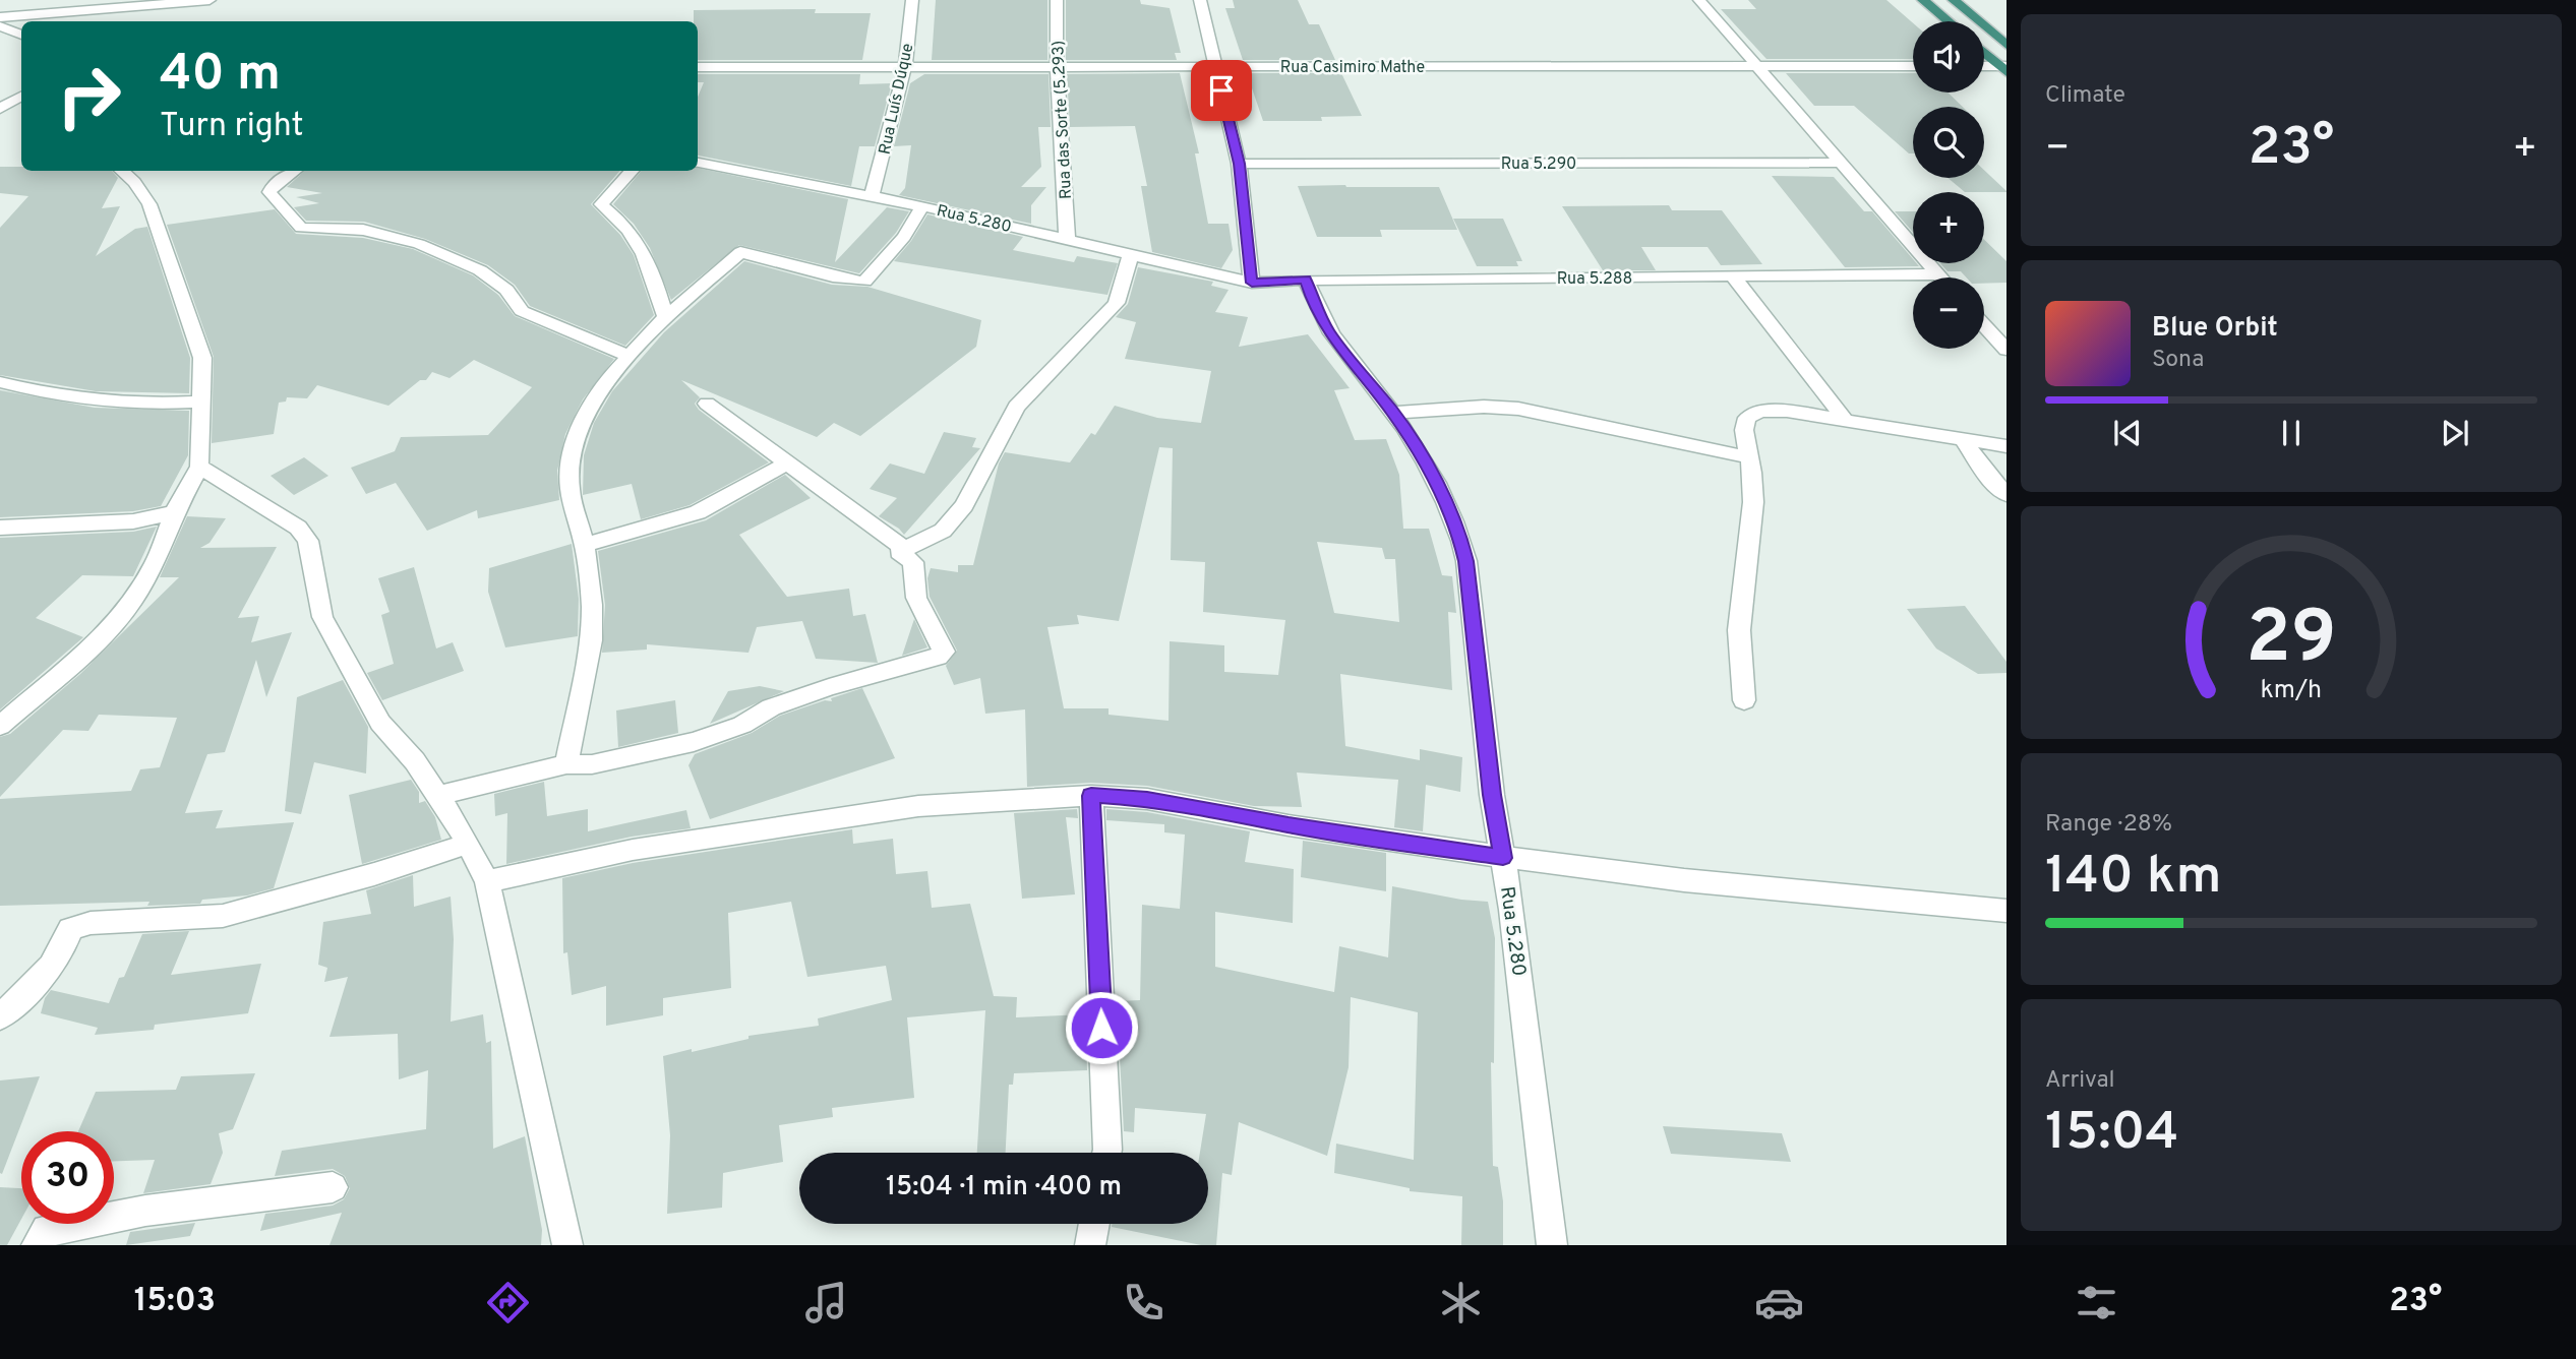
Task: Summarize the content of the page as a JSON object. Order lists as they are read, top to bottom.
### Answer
{
  "streets": {
    "street": [
      "Rua Casimiro Mathe",
      "Rua Luís Dúque",
      "Rua das Sorte (5.293)",
      "Rua 5.290",
      "Rua 5.280",
      "Rua 5.288"
    ]
  },
  "crossings": [
    ["Rua Casimiro Mathe", "Rua Luís Dúque"],
    ["Rua Casimiro Mathe", "Rua das Sorte (5.293)"],
    ["Rua Luís Dúque", "Rua 5.280"],
    ["Rua das Sorte (5.293)", "Rua 5.280"],
    ["Rua 5.280", "Rua 5.288"]
  ],
  "page": {
    "tile": [
      "Climate",
      ["Range · 28%", "140 km"],
      ["Arrival", "15:04"]
    ],
    "map_buttons": ["+", "−"],
    "turn": ["40 m", "Turn right"],
    "heat": ["−", "23°", "+"],
    "song": ["Blue Orbit", "Sona"],
    "limit": "30",
    "trip": "15:04 · 1 min · 400 m",
    "tabs": ["15:03", "23°"],
    "gauge": ["29", "km/h"]
  }
}
